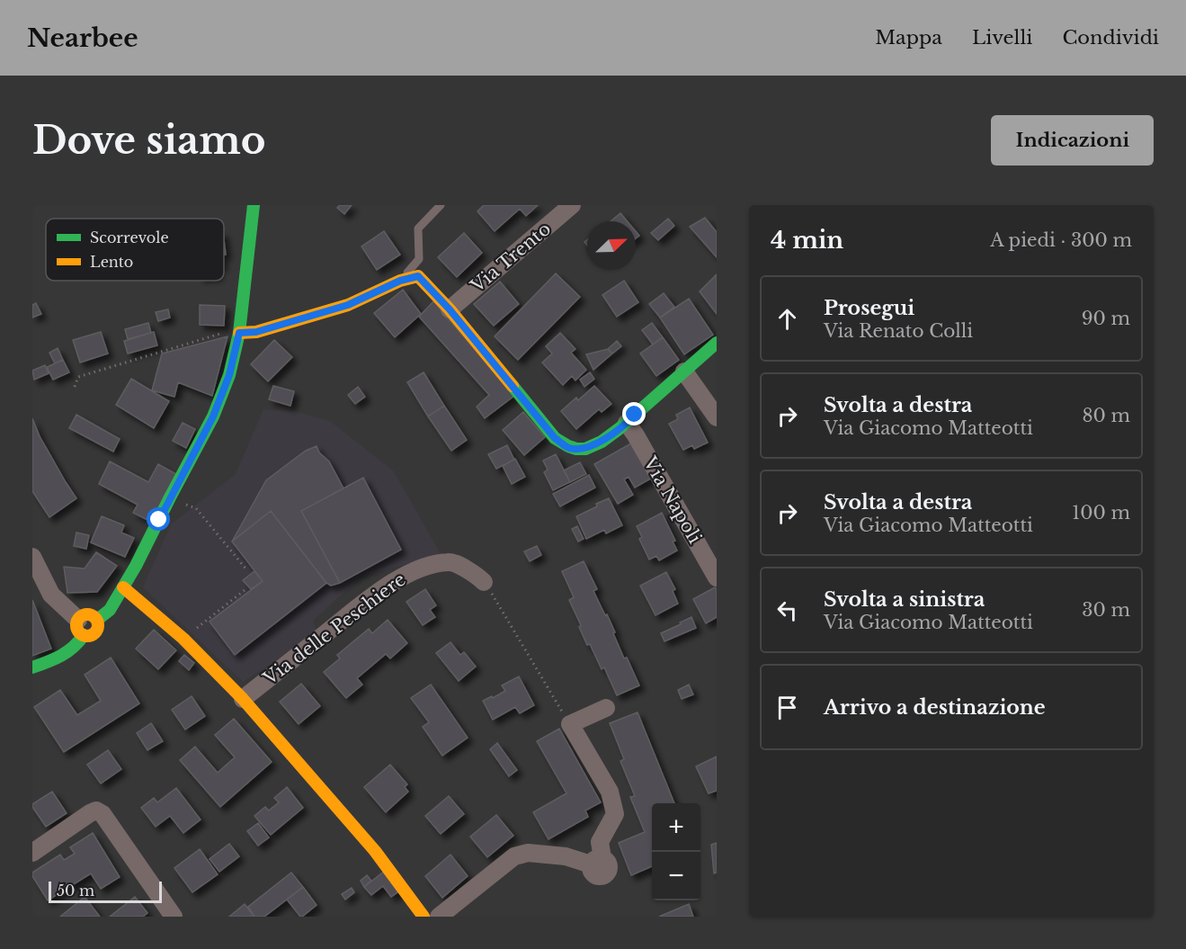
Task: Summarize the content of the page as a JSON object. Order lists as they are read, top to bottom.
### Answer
{
  "streets": {
    "street": ["Via Trento", "Via Napoli", "Via delle Peschiere"]
  },
  "legend": ["Scorrevole", "Lento"],
  "scale_bar": "50 m",
  "north": "top right",
  "page": {
    "header": "Nearbee",
    "nav": ["Mappa", "Livelli", "Condividi"],
    "buttons": "Indicazioni",
    "title": "Dove siamo",
    "heading": ["4 min", "A piedi · 300 m"],
    "list": [
      ["Prosegui", "Via Renato Colli", "90 m"],
      ["Svolta a destra", "Via Giacomo Matteotti", "80 m"],
      ["Svolta a destra", "Via Giacomo Matteotti", "100 m"],
      ["Svolta a sinistra", "Via Giacomo Matteotti", "30 m"],
      "Arrivo a destinazione"
    ],
    "map_buttons": ["+", "−"],
    "scale": "50 m"
  }
}
